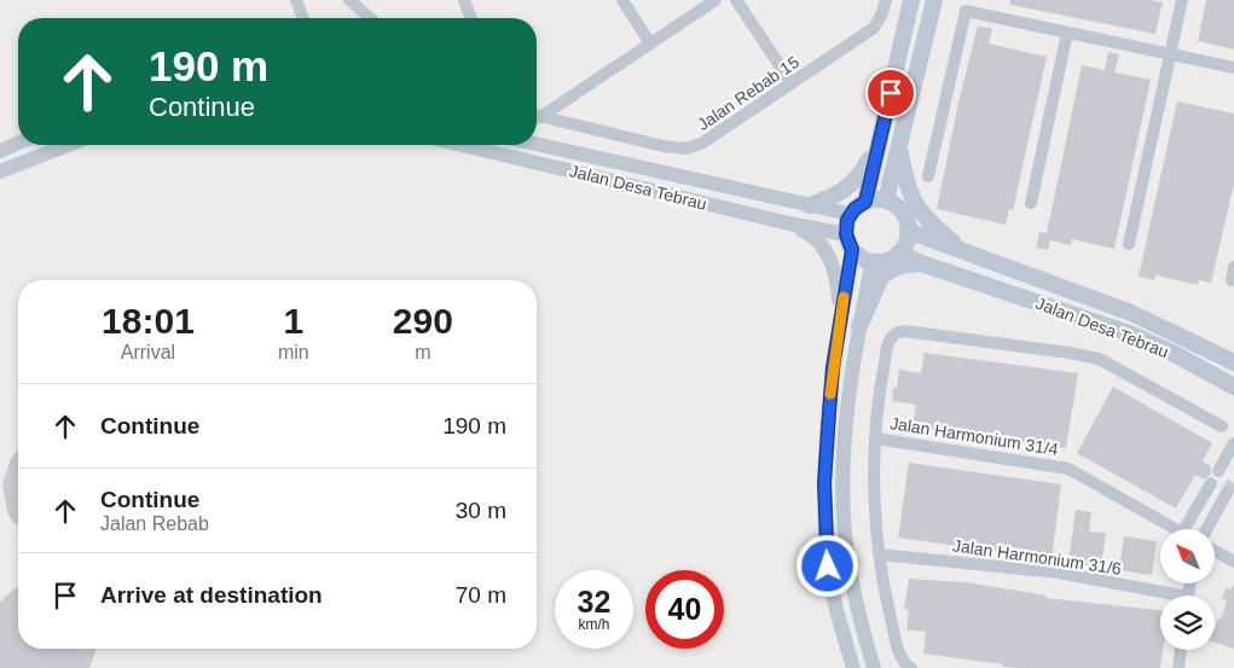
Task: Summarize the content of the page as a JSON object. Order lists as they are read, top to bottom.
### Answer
{
  "streets": {
    "main road": ["Jalan Desa Tebrau"],
    "street": ["Jalan Rebab 15", "Jalan Harmonium 31/4", "Jalan Harmonium 31/6"]
  },
  "north": "top left",
  "page": {
    "turn": ["190 m", "Continue"],
    "eta": [
      "18:01",
      "Arrival",
      "1",
      "min",
      "290",
      "m"
    ],
    "list": [
      {
        "name": "Continue",
        "value": "190 m"
      },
      {
        "name": "Continue",
        "note": "Jalan Rebab",
        "value": "30 m"
      },
      {
        "name": "Arrive at destination",
        "value": "70 m"
      }
    ],
    "speed": "32 km/h",
    "limit": "40"
  }
}
